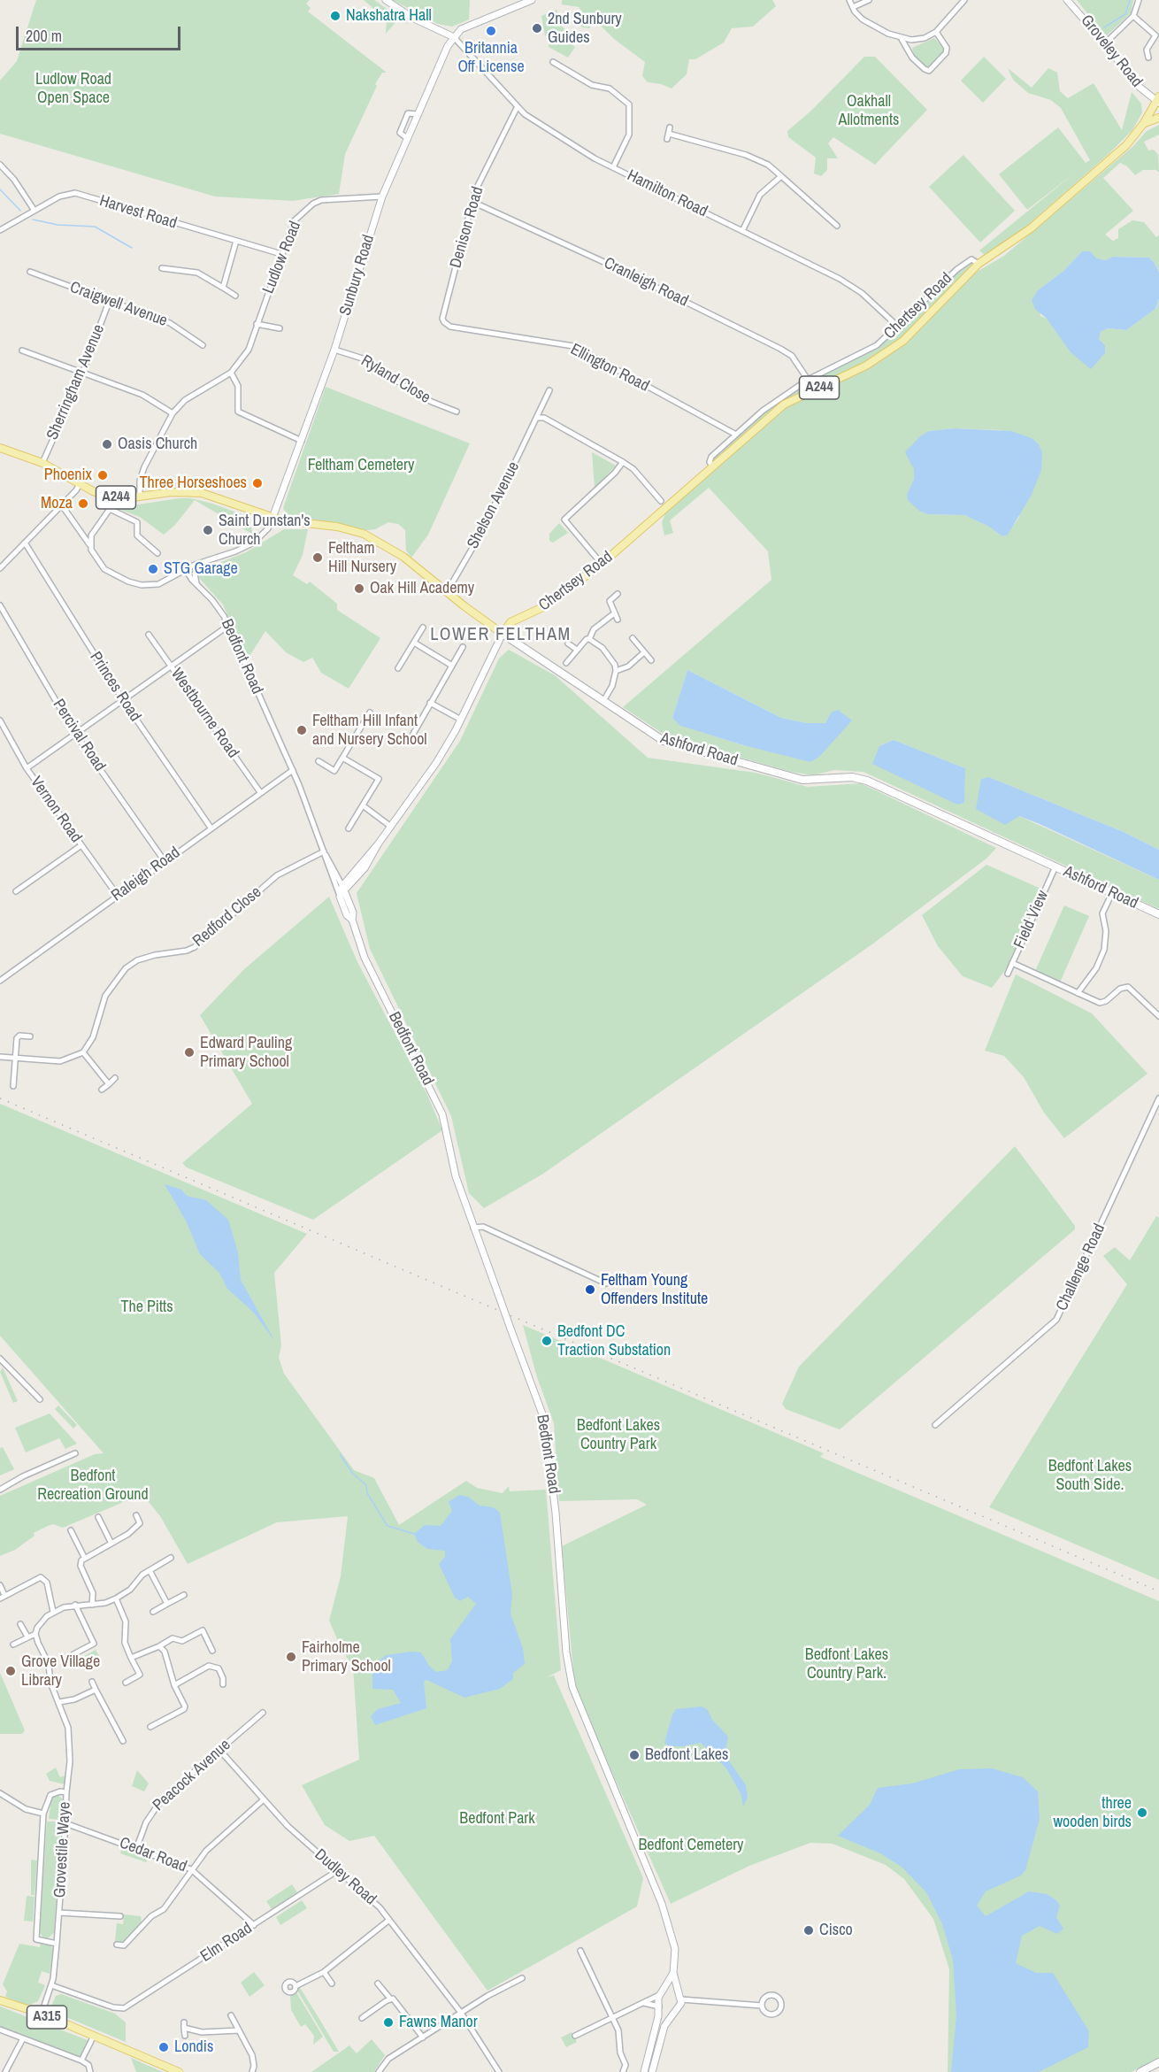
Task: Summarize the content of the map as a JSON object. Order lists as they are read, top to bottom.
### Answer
{
  "streets": {
    "main road": [
      "Chertsey Road",
      "A244",
      "Ashford Road",
      "A315"
    ],
    "street": [
      "Groveley Road",
      "Hamilton Road",
      "Harvest Road",
      "Denison Road",
      "Ludlow Road",
      "Sunbury Road",
      "Cranleigh Road",
      "Craigwell Avenue",
      "Ellington Road",
      "Ryland Close",
      "Sherringham Avenue",
      "Shelson Avenue",
      "Bedfont Road",
      "Princes Road",
      "Westbourne Road",
      "Percival Road",
      "Vernon Road",
      "Raleigh Road",
      "Redford Close",
      "Field View",
      "Challenge Road",
      "Peacock Avenue",
      "Grovestile Waye",
      "Cedar Road",
      "Dudley Road",
      "Elm Road"
    ]
  },
  "crossings": [
    ["Groveley Road", "Chertsey Road"],
    ["Hamilton Road", "Denison Road"],
    ["Hamilton Road", "Sunbury Road"],
    ["Hamilton Road", "Chertsey Road"],
    ["Harvest Road", "Ludlow Road"],
    ["Denison Road", "Cranleigh Road"],
    ["Denison Road", "Ellington Road"],
    ["Ludlow Road", "Sunbury Road"],
    ["Sunbury Road", "Ryland Close"],
    ["Sunbury Road", "A244"],
    ["Sunbury Road", "Ashford Road"],
    ["Cranleigh Road", "Chertsey Road"],
    ["Craigwell Avenue", "Sherringham Avenue"],
    ["Chertsey Road", "Ellington Road"],
    ["Chertsey Road", "Bedfont Road"],
    ["Chertsey Road", "Ashford Road"],
    ["Sherringham Avenue", "A244"],
    ["A244", "Ashford Road"],
    ["Shelson Avenue", "Ashford Road"],
    ["Bedfont Road", "Raleigh Road"],
    ["Bedfont Road", "Redford Close"],
    ["Princes Road", "Raleigh Road"],
    ["Westbourne Road", "Raleigh Road"],
    ["Percival Road", "Raleigh Road"],
    ["Ashford Road", "Field View"],
    ["Vernon Road", "Raleigh Road"],
    ["Peacock Avenue", "Cedar Road"],
    ["Peacock Avenue", "Dudley Road"],
    ["Grovestile Waye", "Cedar Road"],
    ["Grovestile Waye", "Elm Road"],
    ["Grovestile Waye", "A315"],
    ["Cedar Road", "Elm Road"],
    ["Dudley Road", "Elm Road"]
  ],
  "districts": ["LOWER FELTHAM"],
  "parks": [
    "Ludlow Road Open Space",
    "Oakhall Allotments",
    "Feltham Cemetery",
    "The Pitts",
    "Bedfont Lakes Country Park",
    "Bedfont Lakes South Side.",
    "Bedfont Recreation Ground",
    "Bedfont Lakes Country Park.",
    "Bedfont Park",
    "Bedfont Cemetery"
  ],
  "places": [
    "Nakshatra Hall",
    "2nd Sunbury Guides",
    "Britannia Off License",
    "Oasis Church",
    "Phoenix",
    "Three Horseshoes",
    "Moza",
    "Saint Dunstan's Church",
    "Feltham Hill Nursery",
    "STG Garage",
    "Oak Hill Academy",
    "Feltham Hill Infant and Nursery School",
    "Edward Pauling Primary School",
    "Feltham Young Offenders Institute",
    "Bedfont DC Traction Substation",
    "Fairholme Primary School",
    "Grove Village Library",
    "Bedfont Lakes",
    "three wooden birds",
    "Cisco",
    "Fawns Manor",
    "Londis"
  ],
  "scale_bar": "200 m"
}
